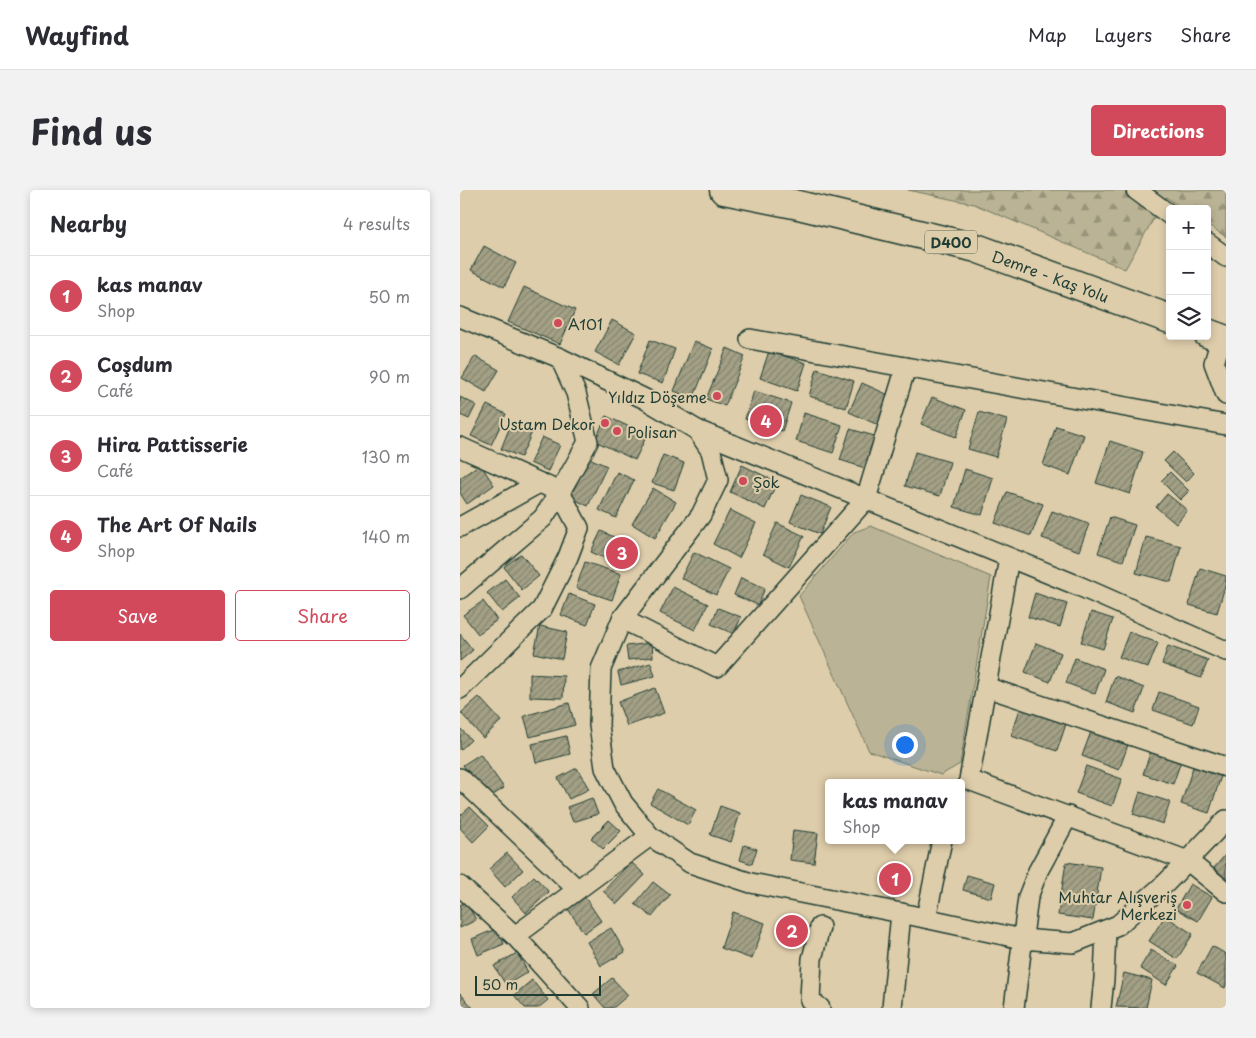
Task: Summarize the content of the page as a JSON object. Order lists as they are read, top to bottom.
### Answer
{
  "streets": {
    "highway": ["D400", "Demre - Kaş Yolu"]
  },
  "places": [
    "A101",
    "Yıldız Döşeme",
    "Ustam Dekor",
    "Polisan",
    "Şok",
    "Muhtar Alışveriş Merkezi"
  ],
  "scale_bar": "50 m",
  "page": {
    "header": "Wayfind",
    "nav": ["Map", "Layers", "Share"],
    "title": "Find us",
    "buttons": [
      "Directions",
      ["Save", "Share"]
    ],
    "heading": ["Nearby", "4 results"],
    "map_buttons": ["+", "−"],
    "list": [
      {
        "mark": "1",
        "name": "kas manav",
        "note": "Shop",
        "value": "50 m"
      },
      {
        "mark": "2",
        "name": "Coşdum",
        "note": "Café",
        "value": "90 m"
      },
      {
        "mark": "3",
        "name": "Hira Pattisserie",
        "note": "Café",
        "value": "130 m"
      },
      {
        "mark": "4",
        "name": "The Art Of Nails",
        "note": "Shop",
        "value": "140 m"
      }
    ],
    "pins": [
      "4",
      "3",
      "1",
      "2"
    ],
    "popup": ["kas manav", "Shop"],
    "scale": "50 m"
  }
}
